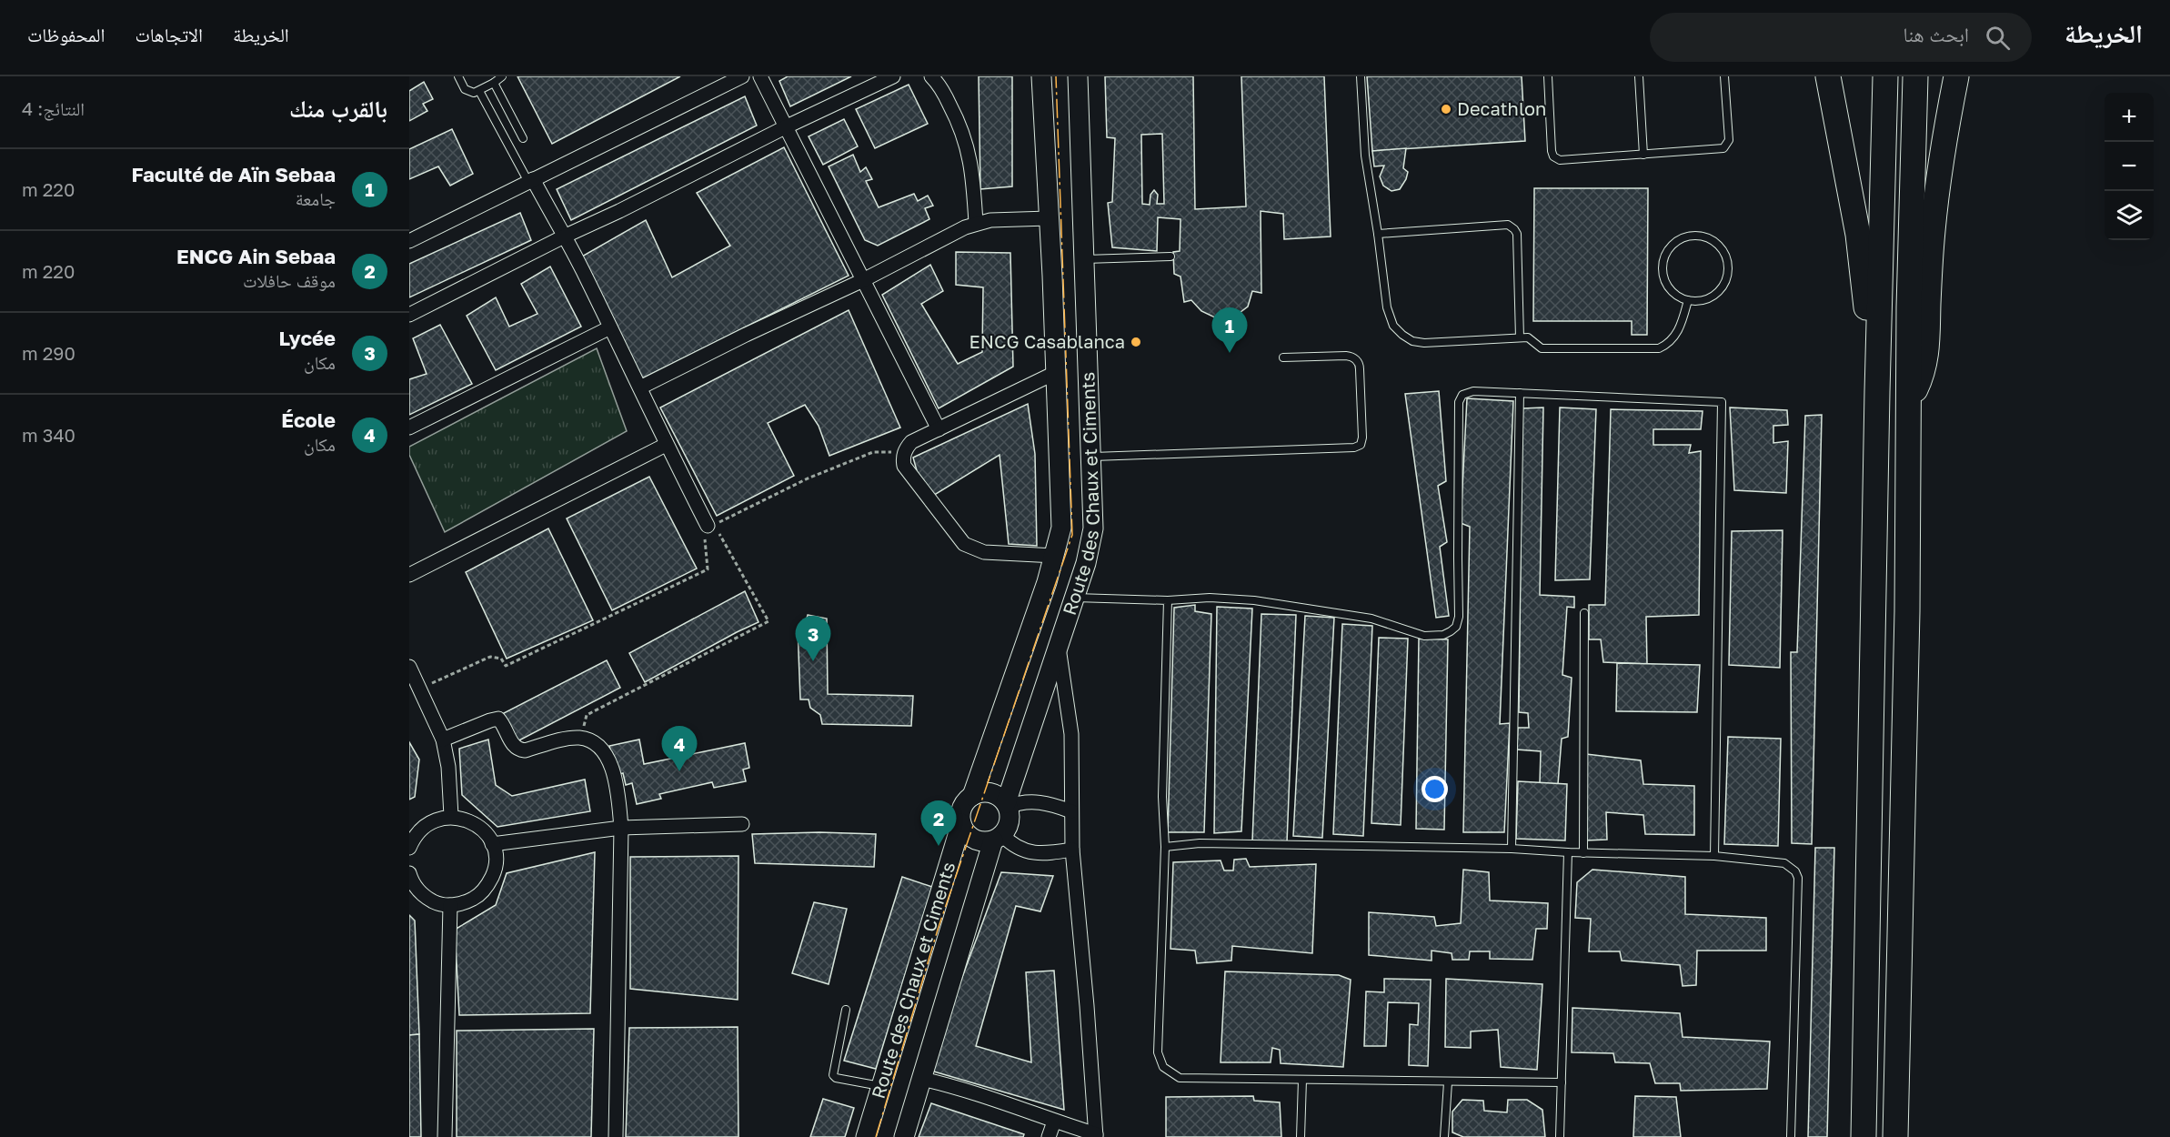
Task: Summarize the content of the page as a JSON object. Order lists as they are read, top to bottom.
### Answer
{
  "streets": {
    "street": ["Route des Chaux et Ciments"]
  },
  "places": ["Decathlon", "ENCG Casablanca"],
  "page": {
    "header": "الخريطة",
    "search": "ابحث هنا",
    "nav": ["الخريطة", "الاتجاهات", "المحفوظات"],
    "heading": ["بالقرب منك", "النتائج: 4"],
    "map_buttons": ["+", "−"],
    "list": [
      {
        "mark": "1",
        "name": "Faculté de Aïn Sebaa",
        "note": "جامعة",
        "value": "220 m"
      },
      {
        "mark": "2",
        "name": "ENCG Ain Sebaa",
        "note": "موقف حافلات",
        "value": "220 m"
      },
      {
        "mark": "3",
        "name": "Lycée",
        "note": "مكان",
        "value": "290 m"
      },
      {
        "mark": "4",
        "name": "École",
        "note": "مكان",
        "value": "340 m"
      }
    ],
    "pins": [
      "1",
      "3",
      "4",
      "2"
    ]
  }
}
